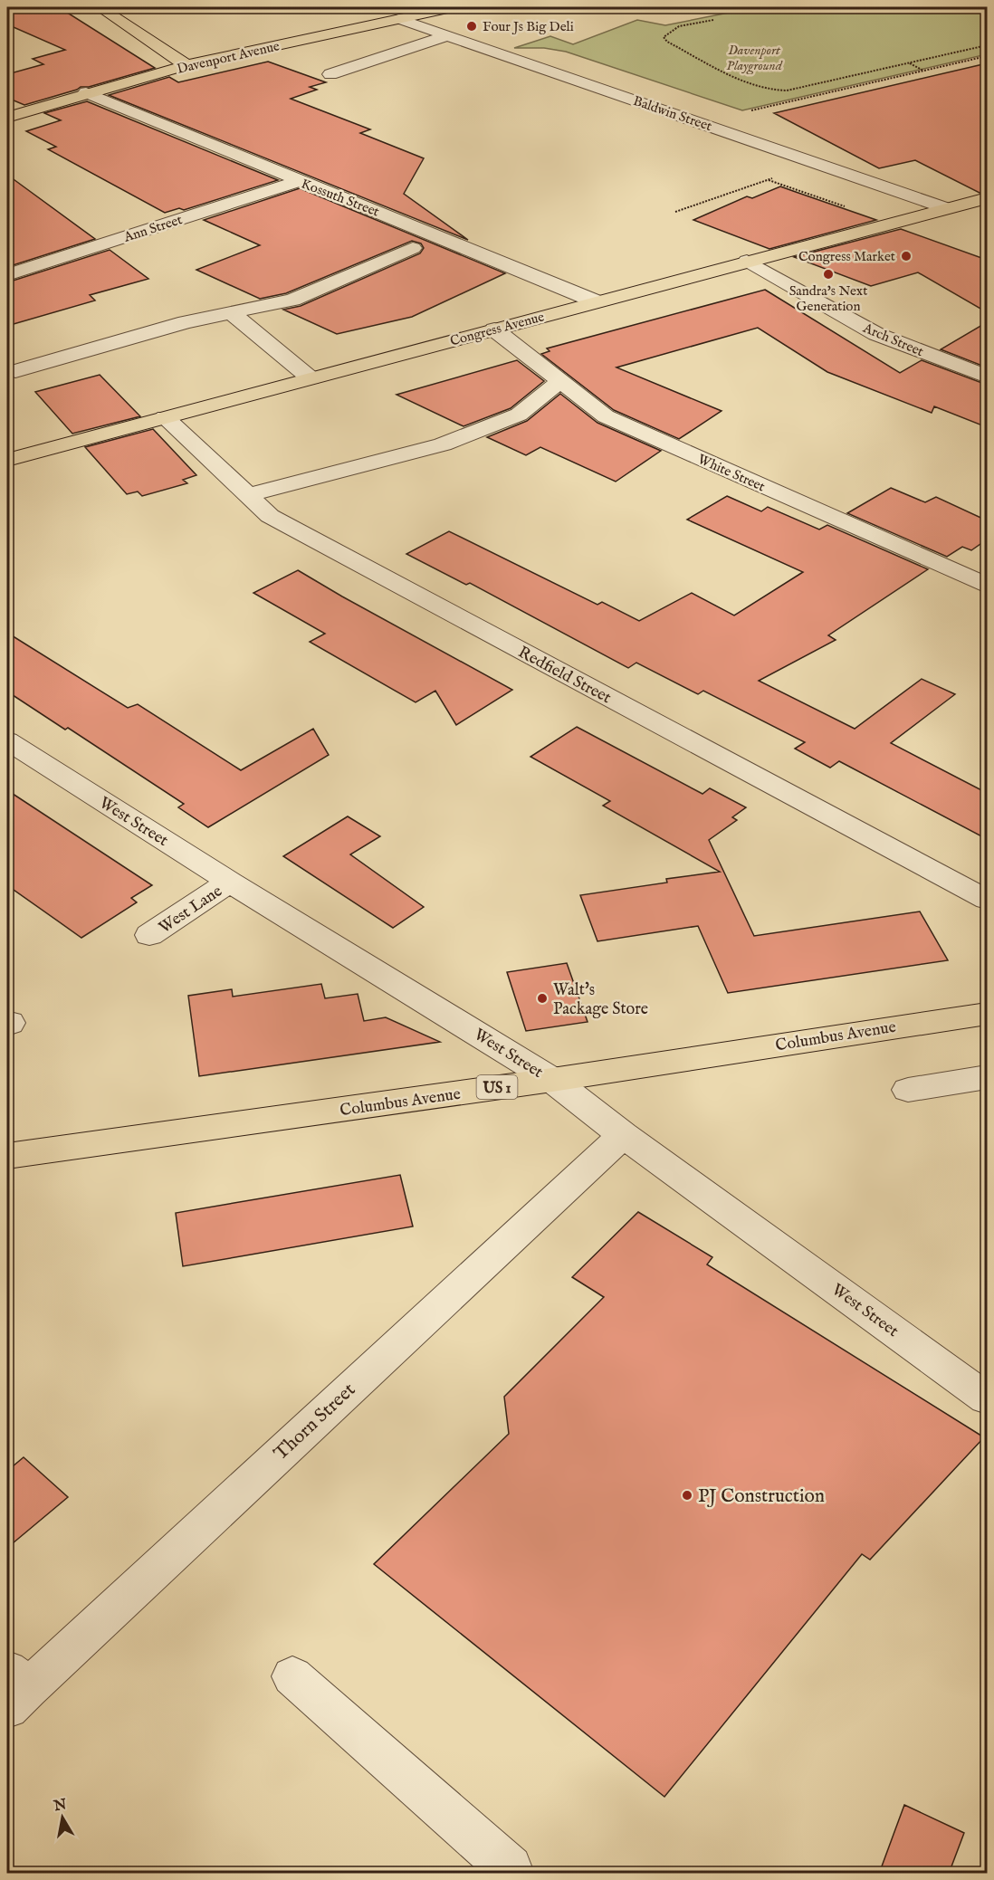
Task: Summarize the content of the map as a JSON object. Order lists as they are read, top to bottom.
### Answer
{
  "streets": {
    "main road": [
      "Davenport Avenue",
      "Congress Avenue",
      "Columbus Avenue",
      "US 1"
    ],
    "street": [
      "Baldwin Street",
      "Kossuth Street",
      "Ann Street",
      "Arch Street",
      "White Street",
      "Redfield Street",
      "West Street",
      "West Lane",
      "Thorn Street"
    ]
  },
  "crossings": [
    ["Davenport Avenue", "Baldwin Street"],
    ["Davenport Avenue", "Kossuth Street"],
    ["Baldwin Street", "Congress Avenue"],
    ["Kossuth Street", "Ann Street"],
    ["Kossuth Street", "Congress Avenue"],
    ["Congress Avenue", "Arch Street"],
    ["Congress Avenue", "White Street"],
    ["Congress Avenue", "Redfield Street"],
    ["West Street", "West Lane"],
    ["West Street", "Columbus Avenue"],
    ["West Street", "Thorn Street"]
  ],
  "parks": ["Davenport Playground"],
  "places": [
    "Four Js Big Deli",
    "Congress Market",
    "Sandra's Next Generation",
    "Walt's Package Store",
    "PJ Construction"
  ],
  "north": "top"
}
